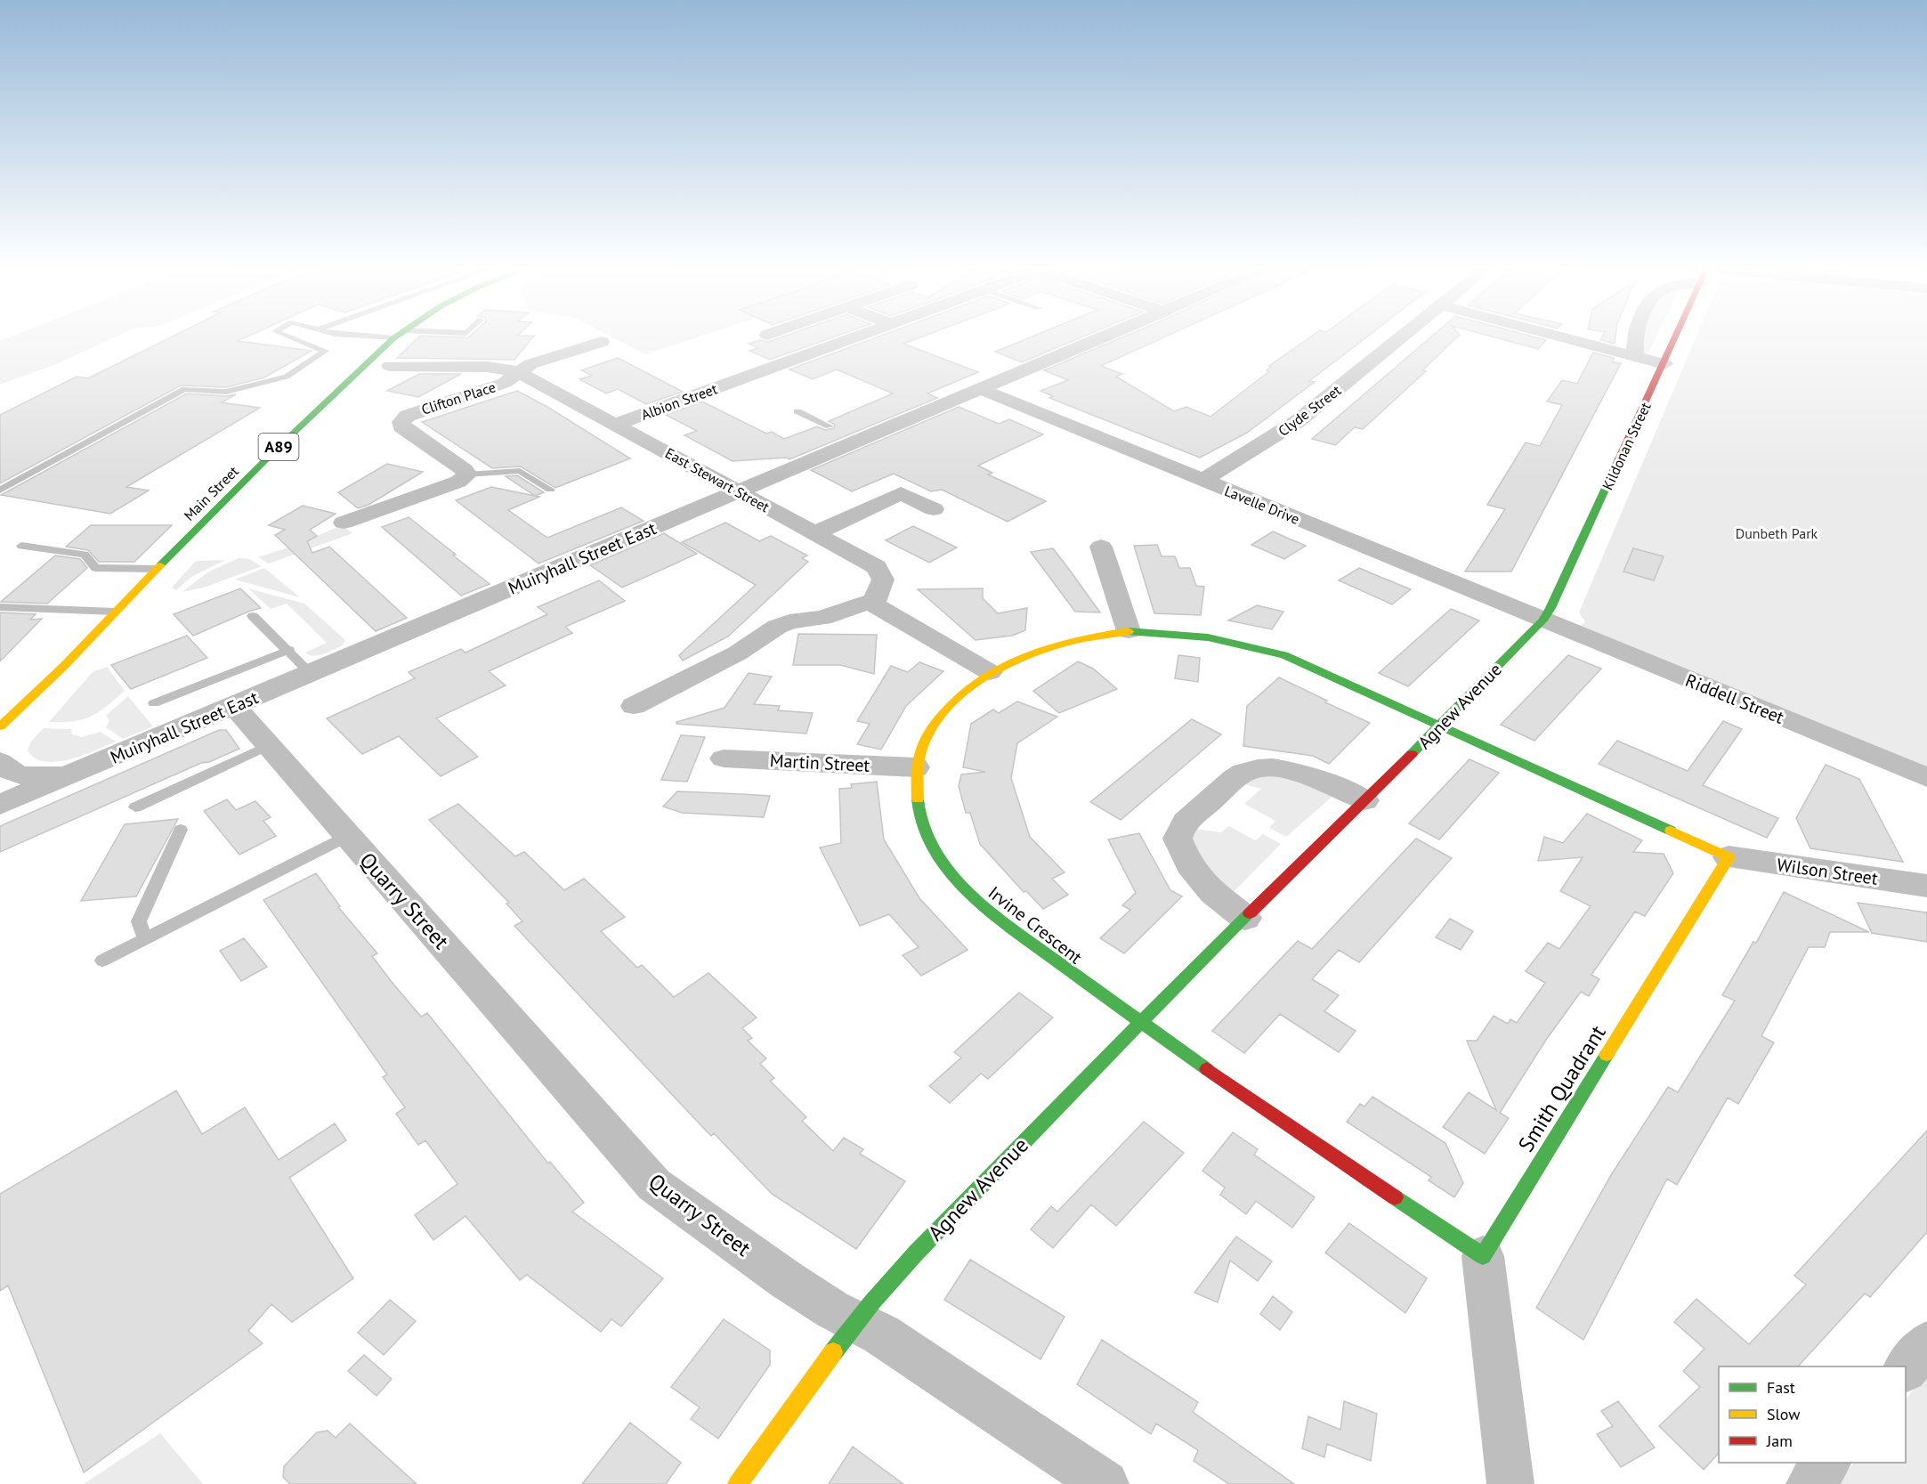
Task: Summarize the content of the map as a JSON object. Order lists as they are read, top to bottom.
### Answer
{
  "streets": {
    "street": [
      "Clifton Place",
      "Albion Street",
      "Clyde Street",
      "Kildonan Street",
      "A89",
      "East Stewart Street",
      "Main Street",
      "Lavelle Drive",
      "Muiryhall Street East",
      "Riddell Street",
      "Agnew Avenue",
      "Martin Street",
      "Wilson Street",
      "Quarry Street",
      "Irvine Crescent",
      "Smith Quadrant"
    ]
  },
  "crossings": [
    ["Clifton Place", "East Stewart Street"],
    ["Albion Street", "East Stewart Street"],
    ["Clyde Street", "Lavelle Drive"],
    ["Kildonan Street", "Lavelle Drive"],
    ["Kildonan Street", "Riddell Street"],
    ["Kildonan Street", "Agnew Avenue"],
    ["East Stewart Street", "Muiryhall Street East"],
    ["Lavelle Drive", "Muiryhall Street East"],
    ["Lavelle Drive", "Riddell Street"],
    ["Lavelle Drive", "Agnew Avenue"],
    ["Muiryhall Street East", "Quarry Street"],
    ["Riddell Street", "Agnew Avenue"],
    ["Agnew Avenue", "Quarry Street"],
    ["Agnew Avenue", "Irvine Crescent"],
    ["Martin Street", "Irvine Crescent"],
    ["Wilson Street", "Smith Quadrant"]
  ],
  "parks": ["Dunbeth Park"],
  "legend": ["Fast", "Slow", "Jam"]
}
